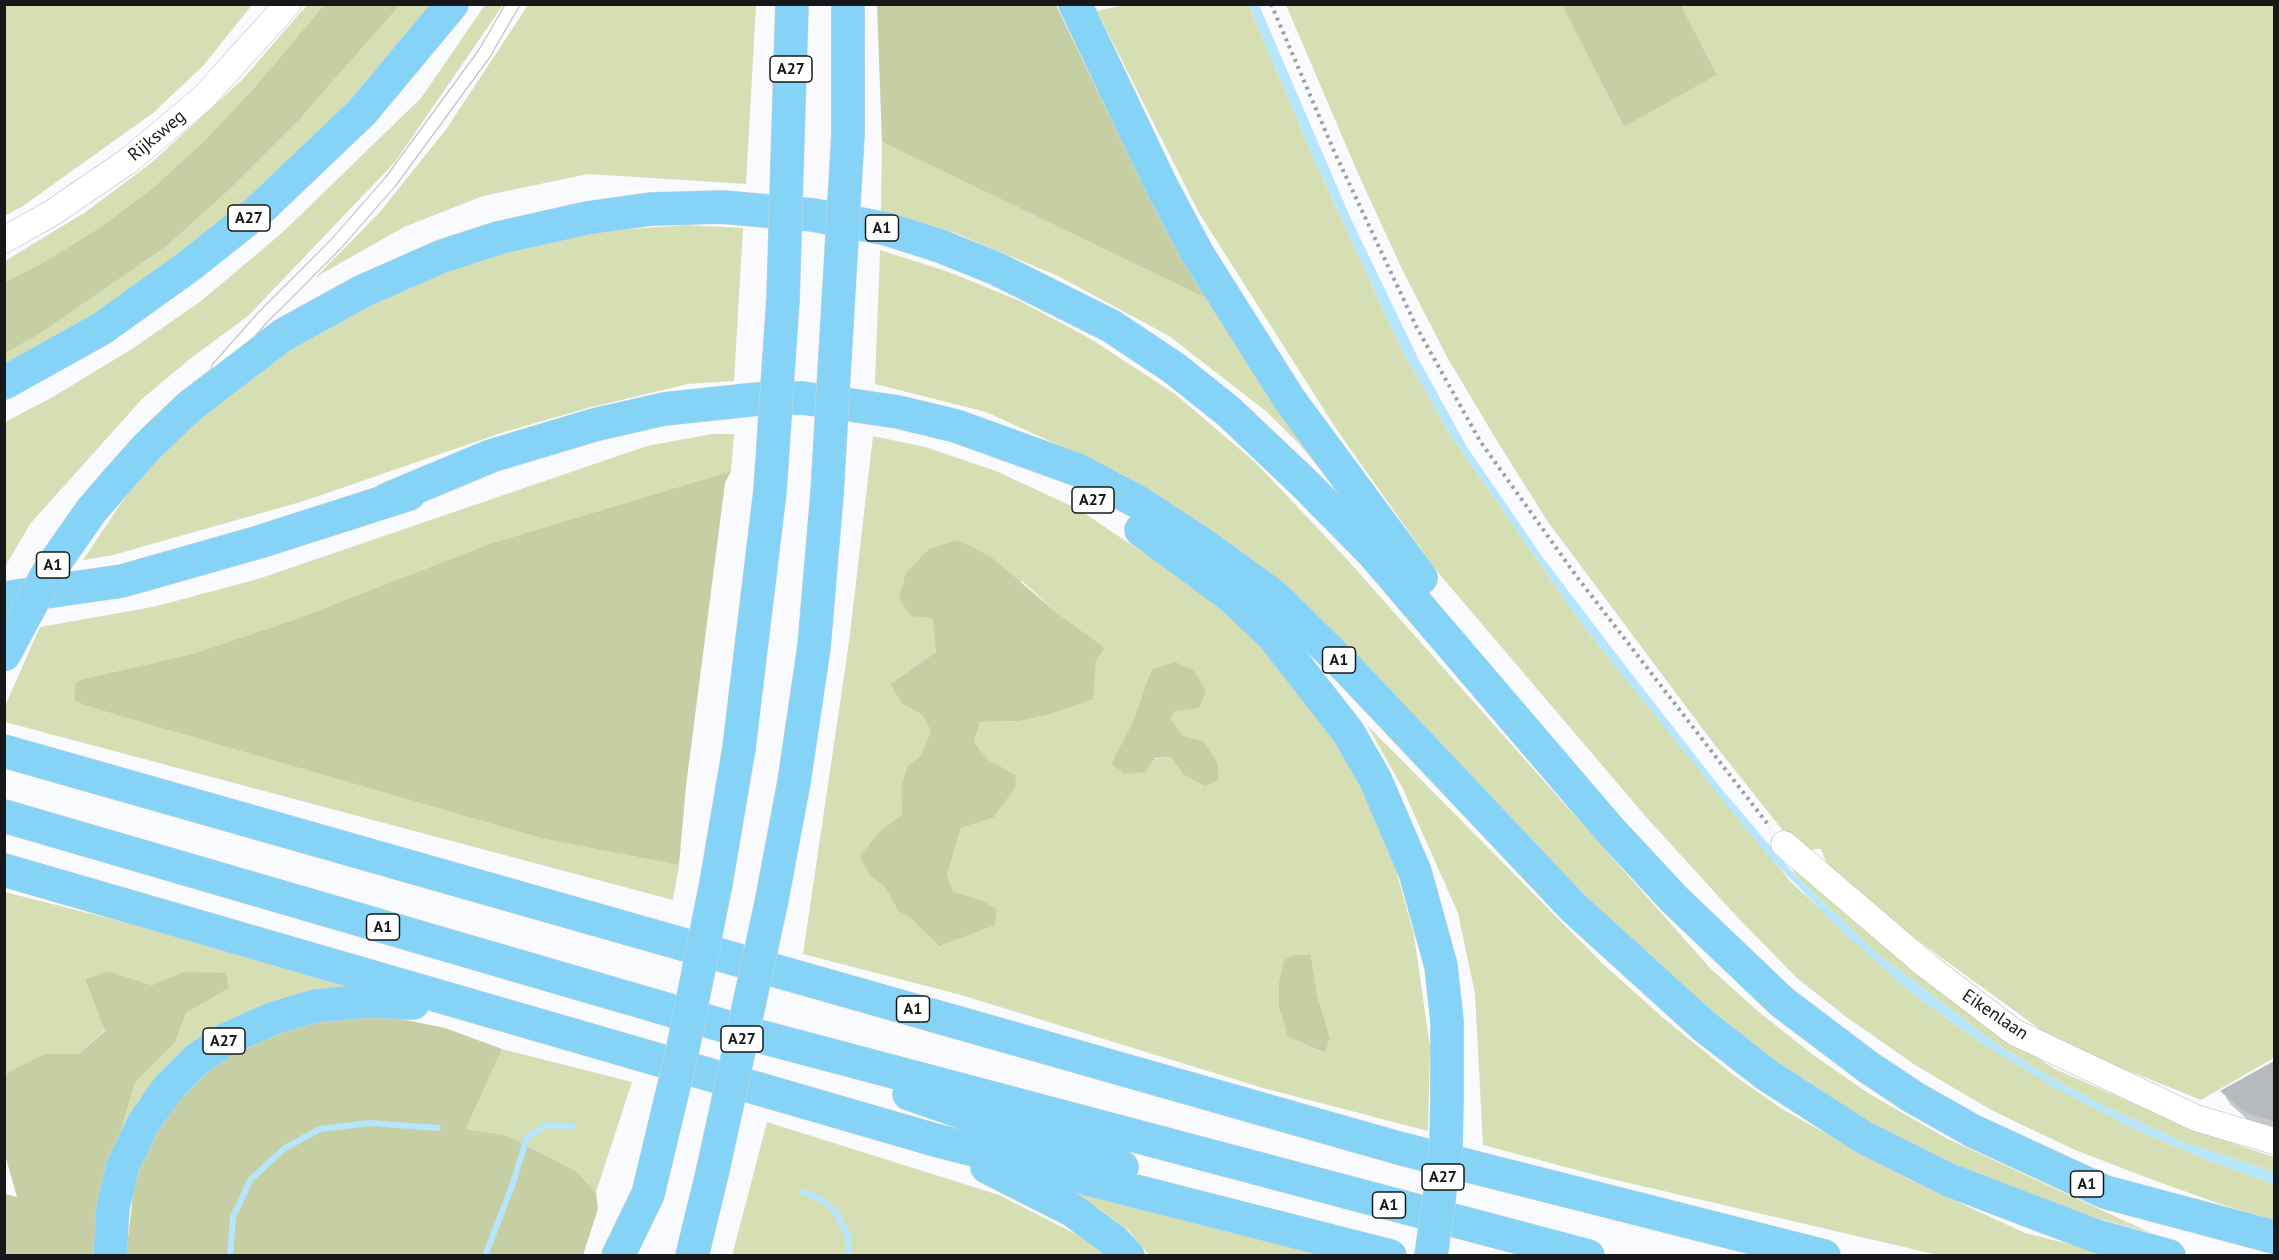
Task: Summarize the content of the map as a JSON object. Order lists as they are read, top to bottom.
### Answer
{
  "streets": {
    "highway": ["A27", "A1"],
    "street": ["Rijksweg", "Eikenlaan"]
  },
  "crossings": [
    ["A27", "A1"]
  ]
}
